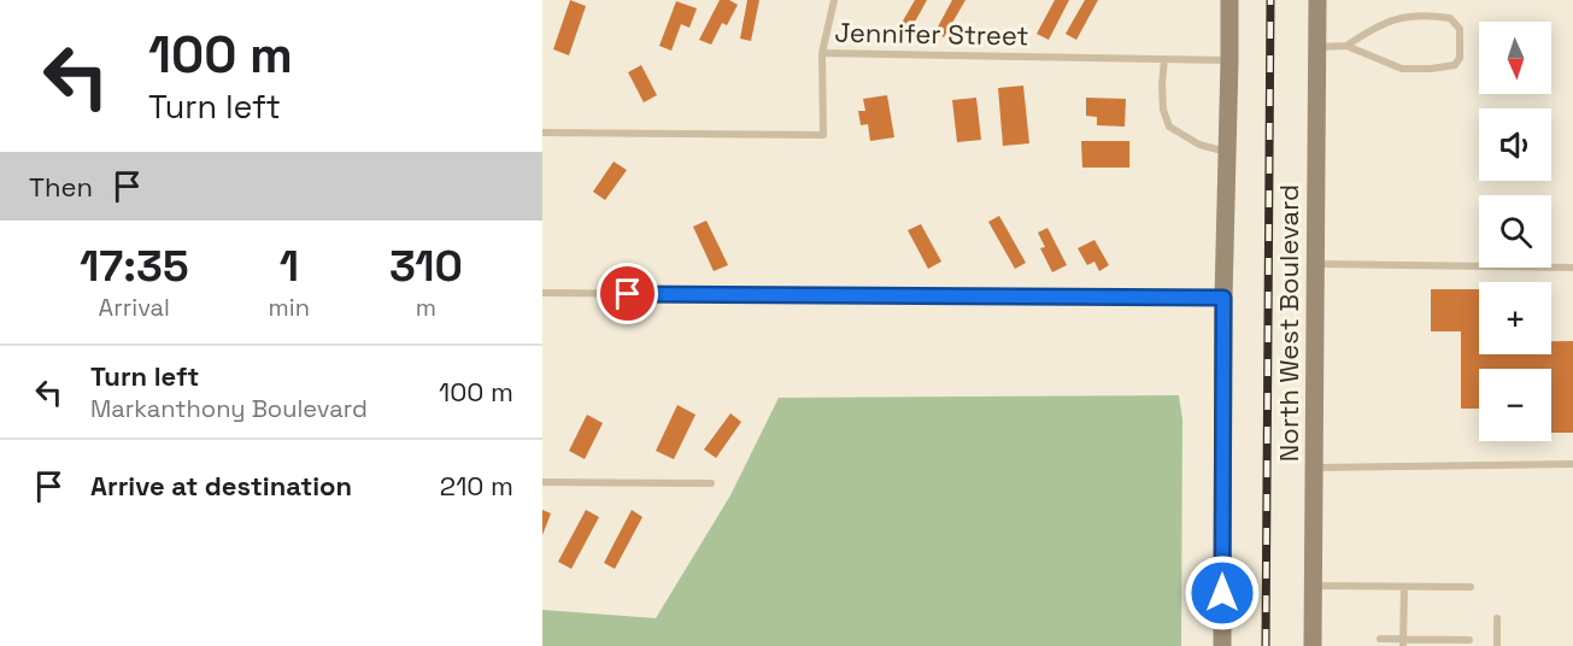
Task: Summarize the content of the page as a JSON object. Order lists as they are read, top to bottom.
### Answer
{
  "streets": {
    "main road": ["North West Boulevard"],
    "lane": ["Jennifer Street"]
  },
  "north": "bottom",
  "page": {
    "turn": ["100 m", "Turn left"],
    "map_buttons": ["+", "−"],
    "then": "Then",
    "eta": [
      "17:35",
      "Arrival",
      "1",
      "min",
      "310",
      "m"
    ],
    "list": [
      {
        "name": "Turn left",
        "note": "Markanthony Boulevard",
        "value": "100 m"
      },
      {
        "name": "Arrive at destination",
        "value": "210 m"
      }
    ]
  }
}
